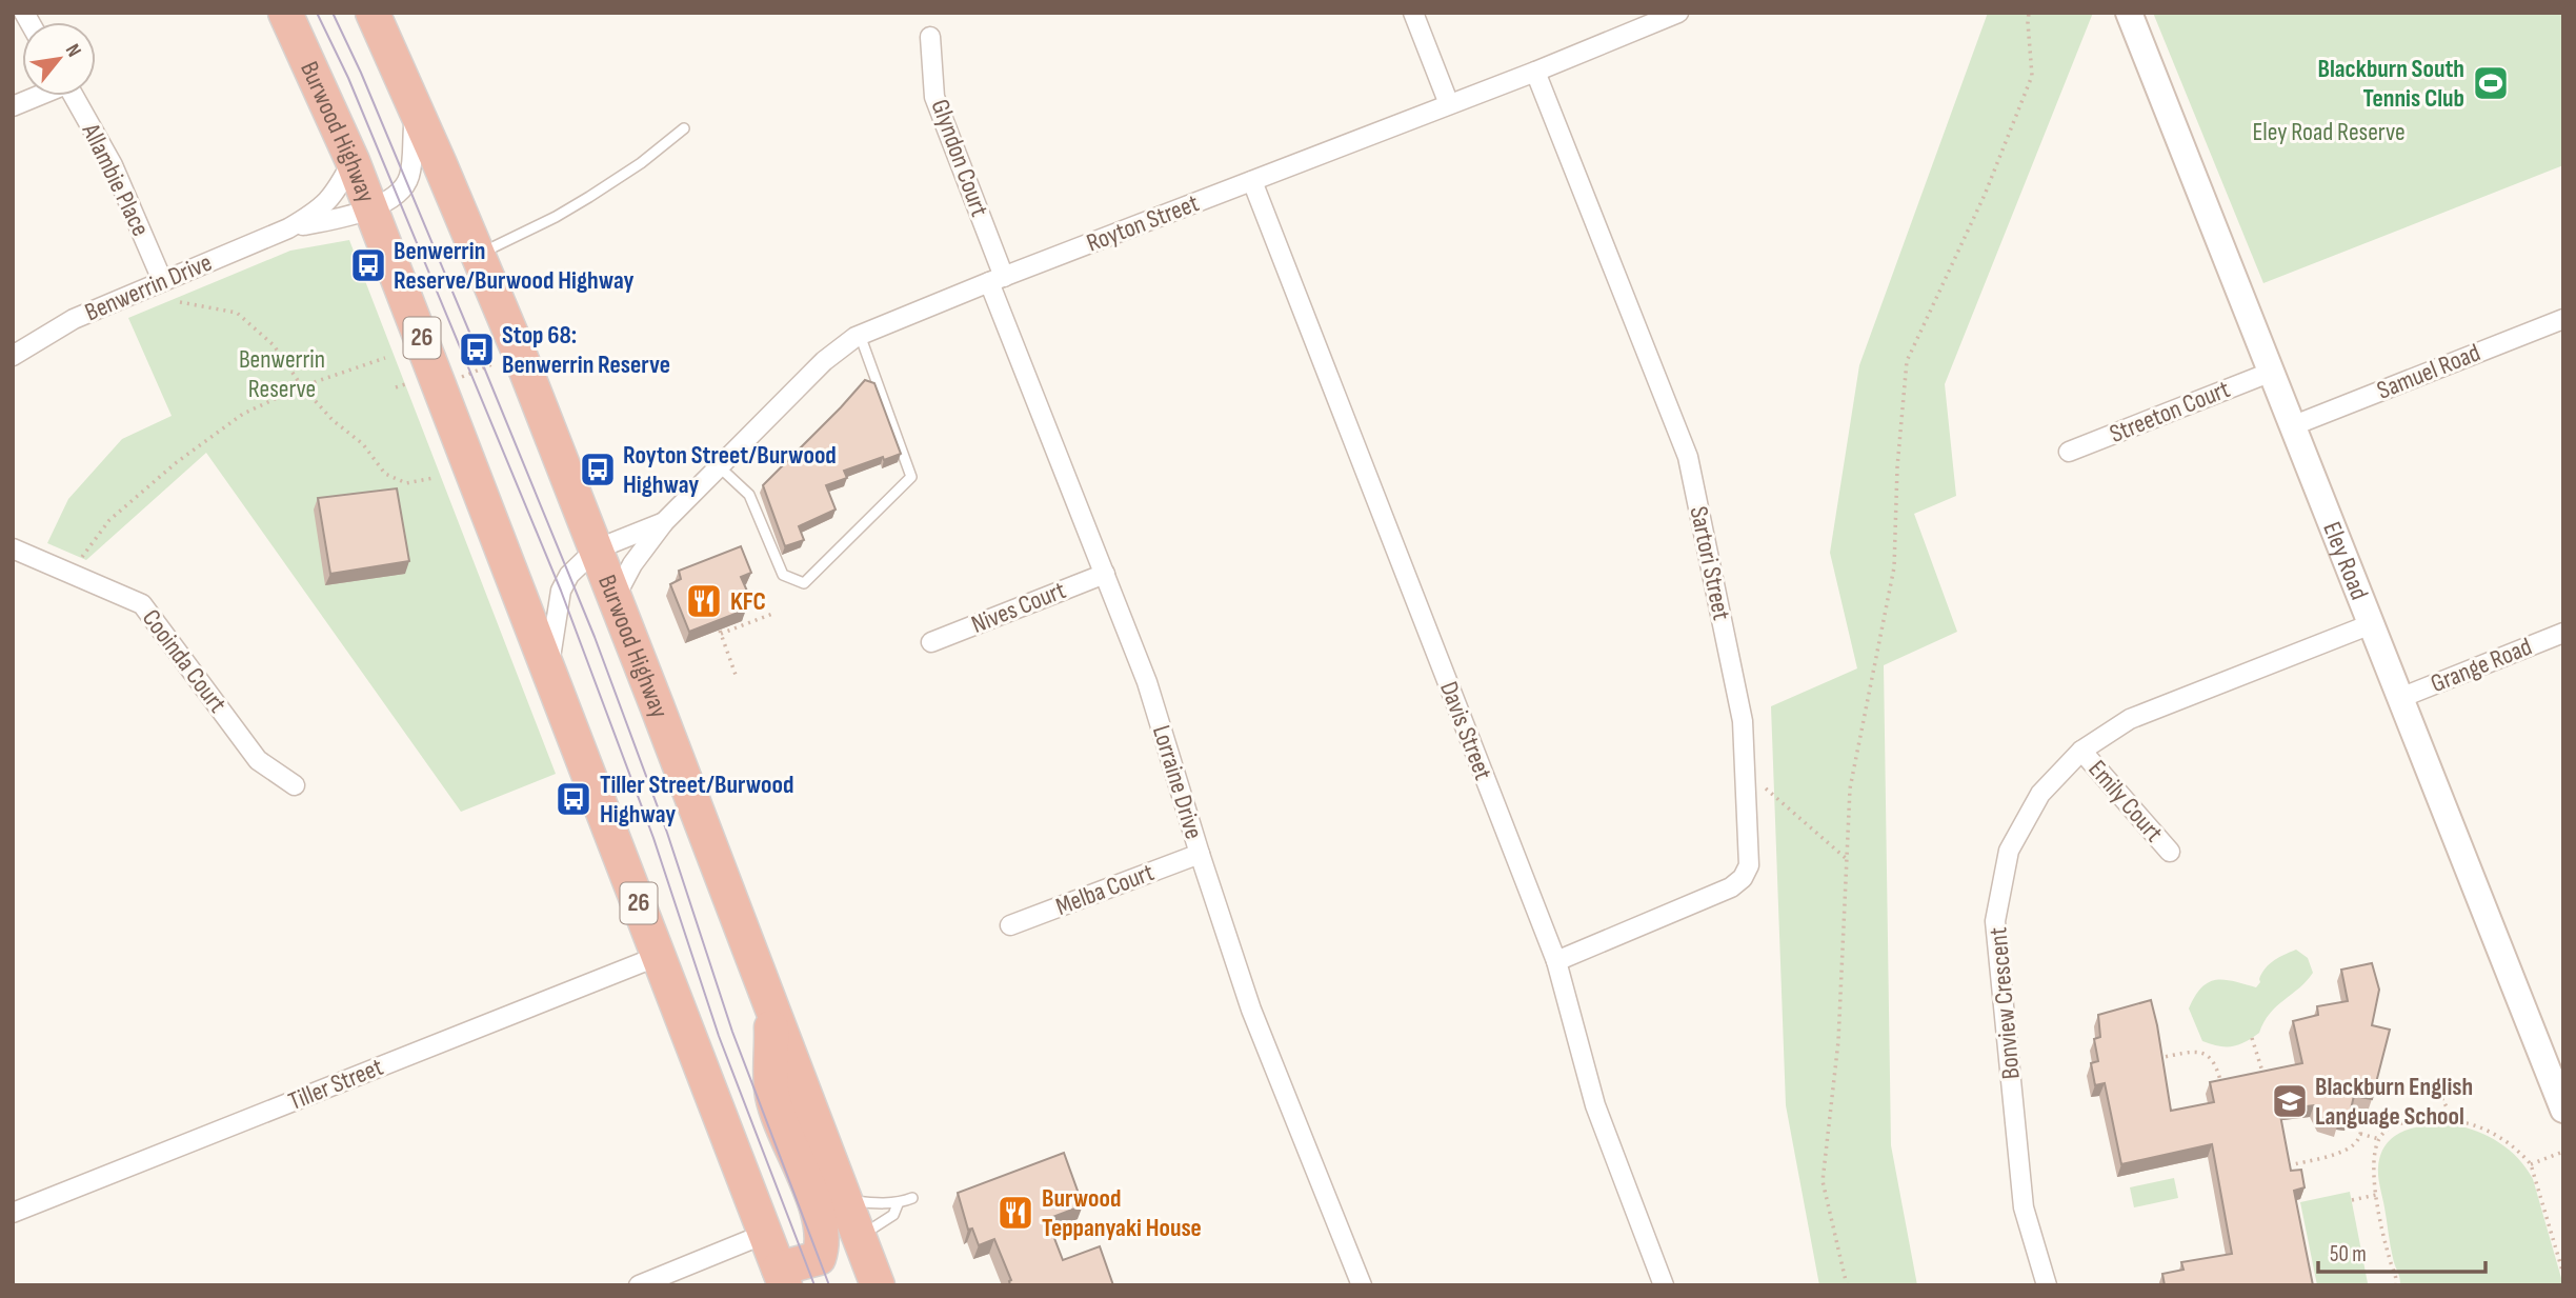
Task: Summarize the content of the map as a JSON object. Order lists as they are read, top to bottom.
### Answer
{
  "streets": {
    "highway": ["Burwood Highway", "26"],
    "main road": ["Eley Road"],
    "street": [
      "Glyndon Court",
      "Allambie Place",
      "Royton Street",
      "Benwerrin Drive",
      "Samuel Road",
      "Streeton Court",
      "Sartori Street",
      "Nives Court",
      "Cooinda Court",
      "Grange Road",
      "Davis Street",
      "Lorraine Drive",
      "Emily Court",
      "Melba Court",
      "Bonview Crescent",
      "Tiller Street"
    ]
  },
  "crossings": [
    ["Burwood Highway", "Royton Street"],
    ["Burwood Highway", "Benwerrin Drive"],
    ["Burwood Highway", "Tiller Street"],
    ["Glyndon Court", "Royton Street"],
    ["Glyndon Court", "Lorraine Drive"],
    ["Allambie Place", "Benwerrin Drive"],
    ["Royton Street", "Sartori Street"],
    ["Royton Street", "Davis Street"],
    ["Royton Street", "Lorraine Drive"],
    ["Samuel Road", "Eley Road"],
    ["Streeton Court", "Eley Road"],
    ["Eley Road", "Grange Road"],
    ["Eley Road", "Bonview Crescent"],
    ["Sartori Street", "Davis Street"],
    ["Nives Court", "Lorraine Drive"],
    ["Lorraine Drive", "Melba Court"],
    ["Emily Court", "Bonview Crescent"]
  ],
  "parks": ["Eley Road Reserve", "Benwerrin Reserve"],
  "places": {
    "sports": ["Blackburn South Tennis Club"],
    "bus stop": [
      "Benwerrin Reserve/Burwood Highway",
      "Stop 68: Benwerrin Reserve",
      "Royton Street/Burwood Highway",
      "Tiller Street/Burwood Highway"
    ],
    "restaurant": ["KFC", "Burwood Teppanyaki House"],
    "school or university": ["Blackburn English Language School"]
  },
  "scale_bar": "50 m",
  "north": "top right"
}
